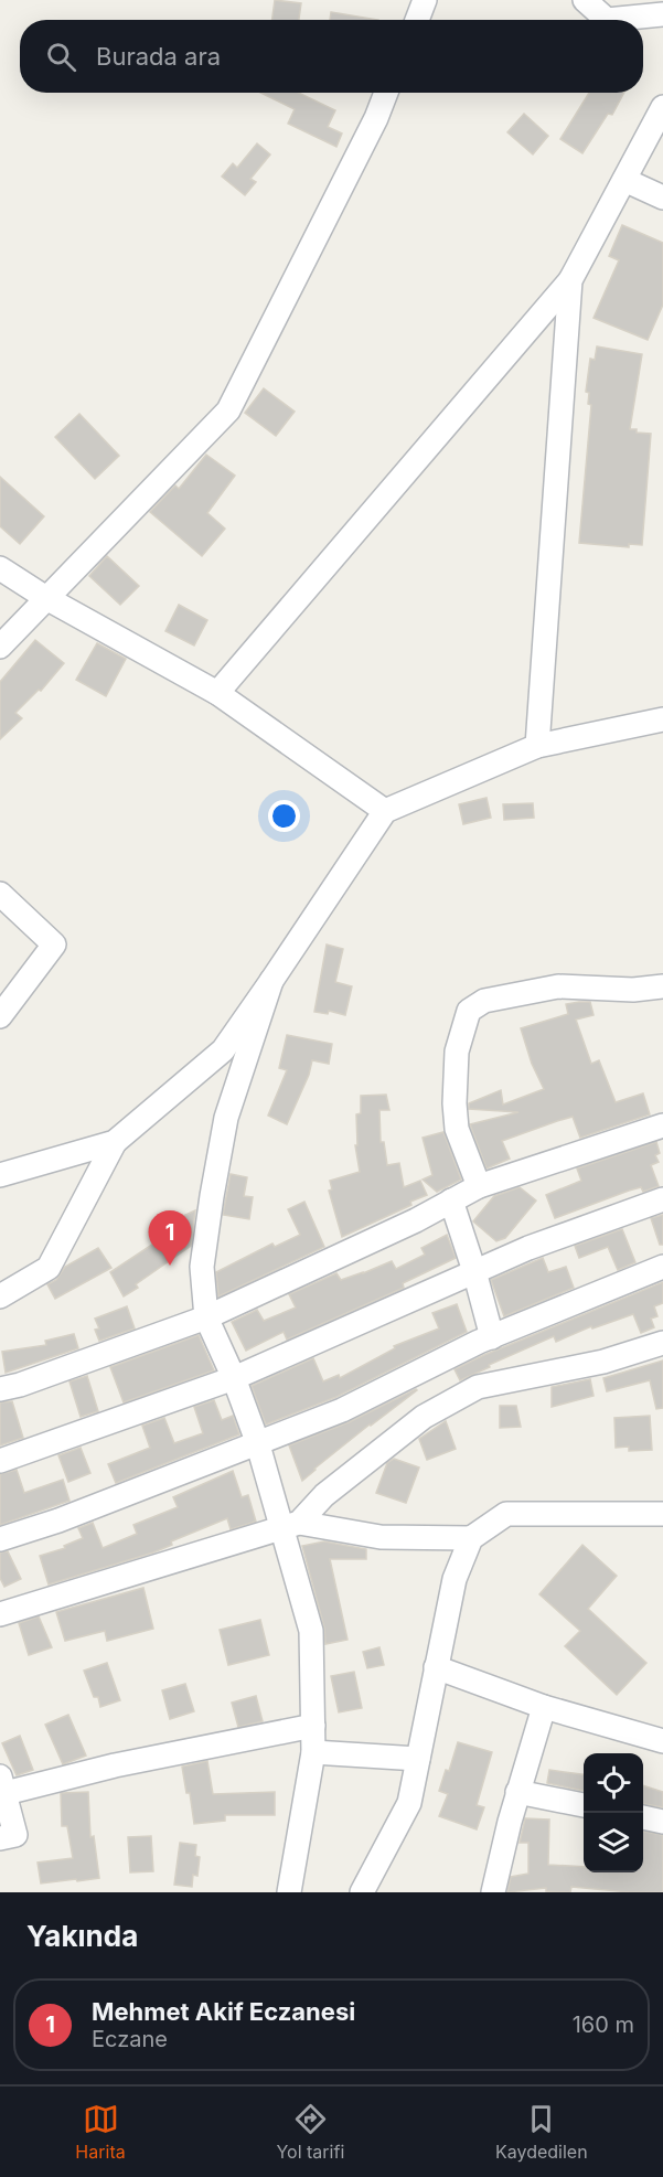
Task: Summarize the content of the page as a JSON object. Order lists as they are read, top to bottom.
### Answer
{
  "page": {
    "search": "Burada ara",
    "pins": "1",
    "heading": "Yakında",
    "list": [
      {
        "mark": "1",
        "name": "Mehmet Akif Eczanesi",
        "note": "Eczane",
        "value": "160 m"
      }
    ],
    "nav": ["Harita", "Yol tarifi", "Kaydedilen"]
  }
}
